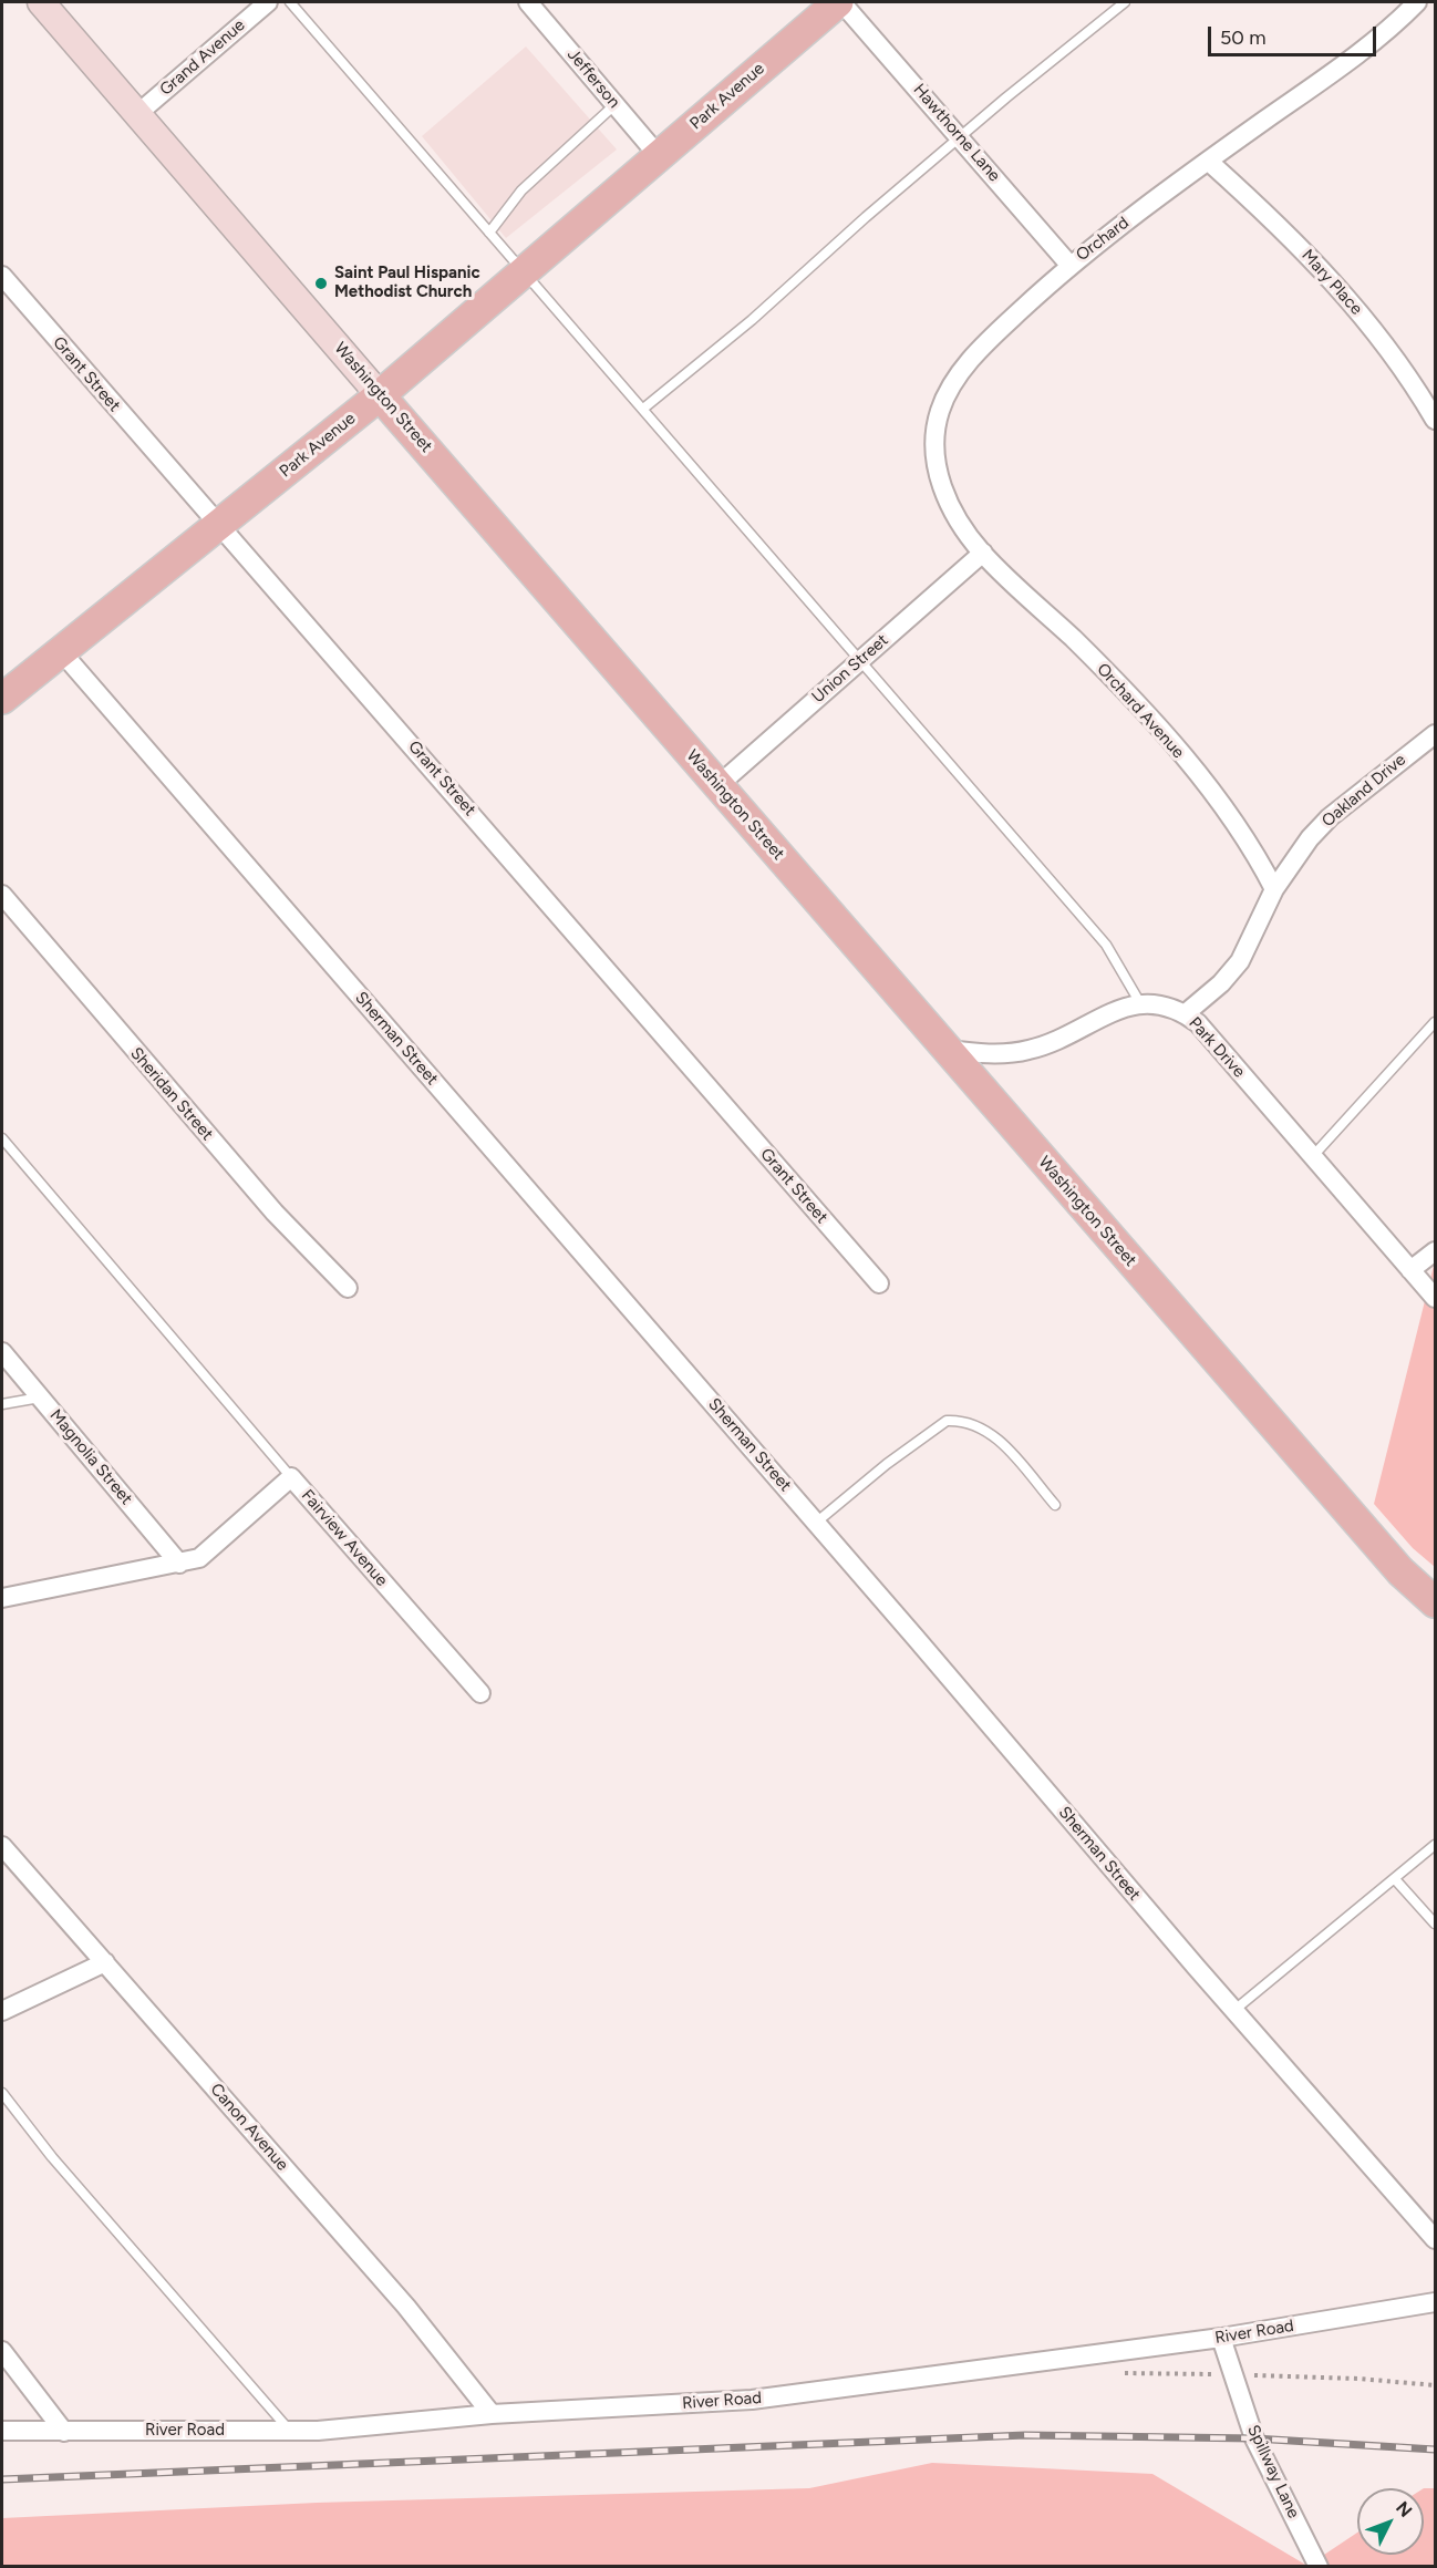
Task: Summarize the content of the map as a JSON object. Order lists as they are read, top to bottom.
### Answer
{
  "streets": {
    "main road": ["Park Avenue", "Washington Street"],
    "street": [
      "Grand Avenue",
      "Jefferson",
      "Hawthorne Lane",
      "Orchard",
      "Mary Place",
      "Grant Street",
      "Union Street",
      "Orchard Avenue",
      "Oakland Drive",
      "Sherman Street",
      "Park Drive",
      "Sheridan Street",
      "Magnolia Street",
      "Fairview Avenue",
      "Canon Avenue",
      "River Road",
      "Spillway Lane"
    ]
  },
  "crossings": [
    ["Grand Avenue", "Washington Street"],
    ["Jefferson", "Park Avenue"],
    ["Park Avenue", "Hawthorne Lane"],
    ["Park Avenue", "Grant Street"],
    ["Park Avenue", "Washington Street"],
    ["Park Avenue", "Sherman Street"],
    ["Hawthorne Lane", "Orchard"],
    ["Orchard", "Mary Place"],
    ["Orchard", "Union Street"],
    ["Orchard", "Orchard Avenue"],
    ["Washington Street", "Union Street"],
    ["Washington Street", "Park Drive"],
    ["Union Street", "Orchard Avenue"],
    ["Orchard Avenue", "Oakland Drive"],
    ["Oakland Drive", "Park Drive"],
    ["Magnolia Street", "Fairview Avenue"],
    ["Canon Avenue", "River Road"],
    ["River Road", "Spillway Lane"]
  ],
  "places": ["Saint Paul Hispanic Methodist Church"],
  "scale_bar": "50 m",
  "north": "top right"
}
